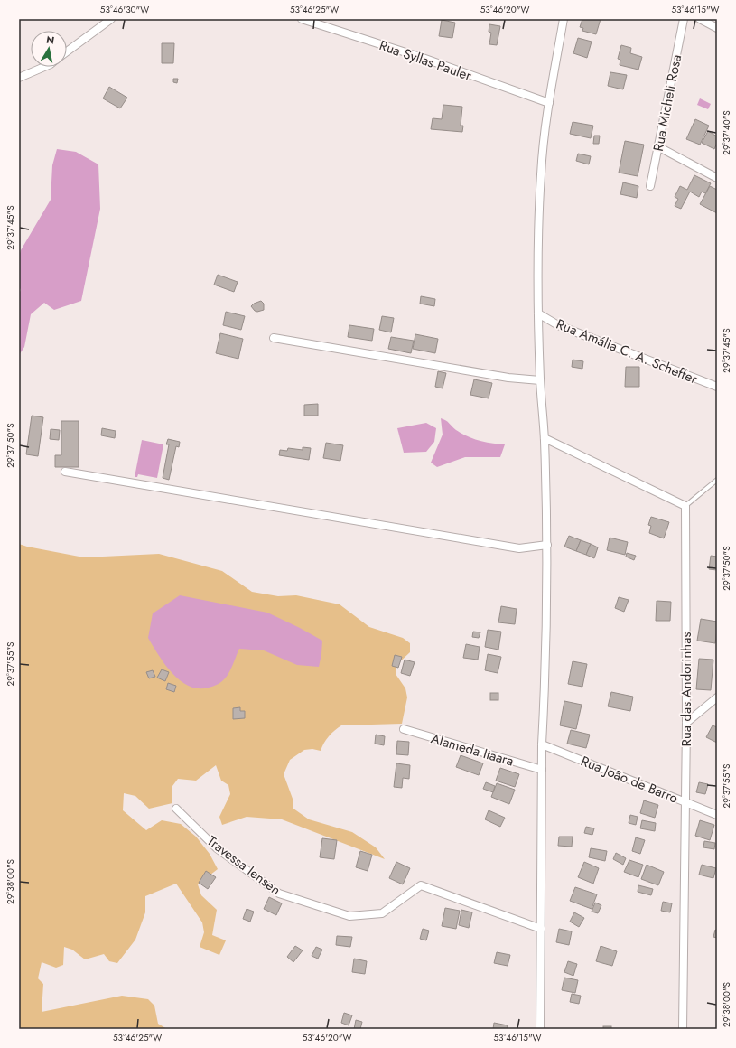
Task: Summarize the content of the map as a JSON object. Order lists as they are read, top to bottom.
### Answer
{
  "streets": {
    "street": [
      "Rua Syllas Pauler",
      "Rua Micheli Rosa",
      "Rua Amália C. A. Scheffer",
      "Rua das Andorinhas",
      "Alameda Itaara",
      "Rua João de Barro",
      "Travessa Iensen"
    ]
  },
  "crossings": [
    ["Rua das Andorinhas", "Rua João de Barro"]
  ],
  "north": "top",
  "coordinates": [
    "53°46'30\"W",
    "53°46'25\"W",
    "53°46'20\"W",
    "53°46'15\"W",
    "29°37'40\"S",
    "29°37'45\"S",
    "29°37'50\"S",
    "29°37'55\"S",
    "29°38'00\"S"
  ]
}
